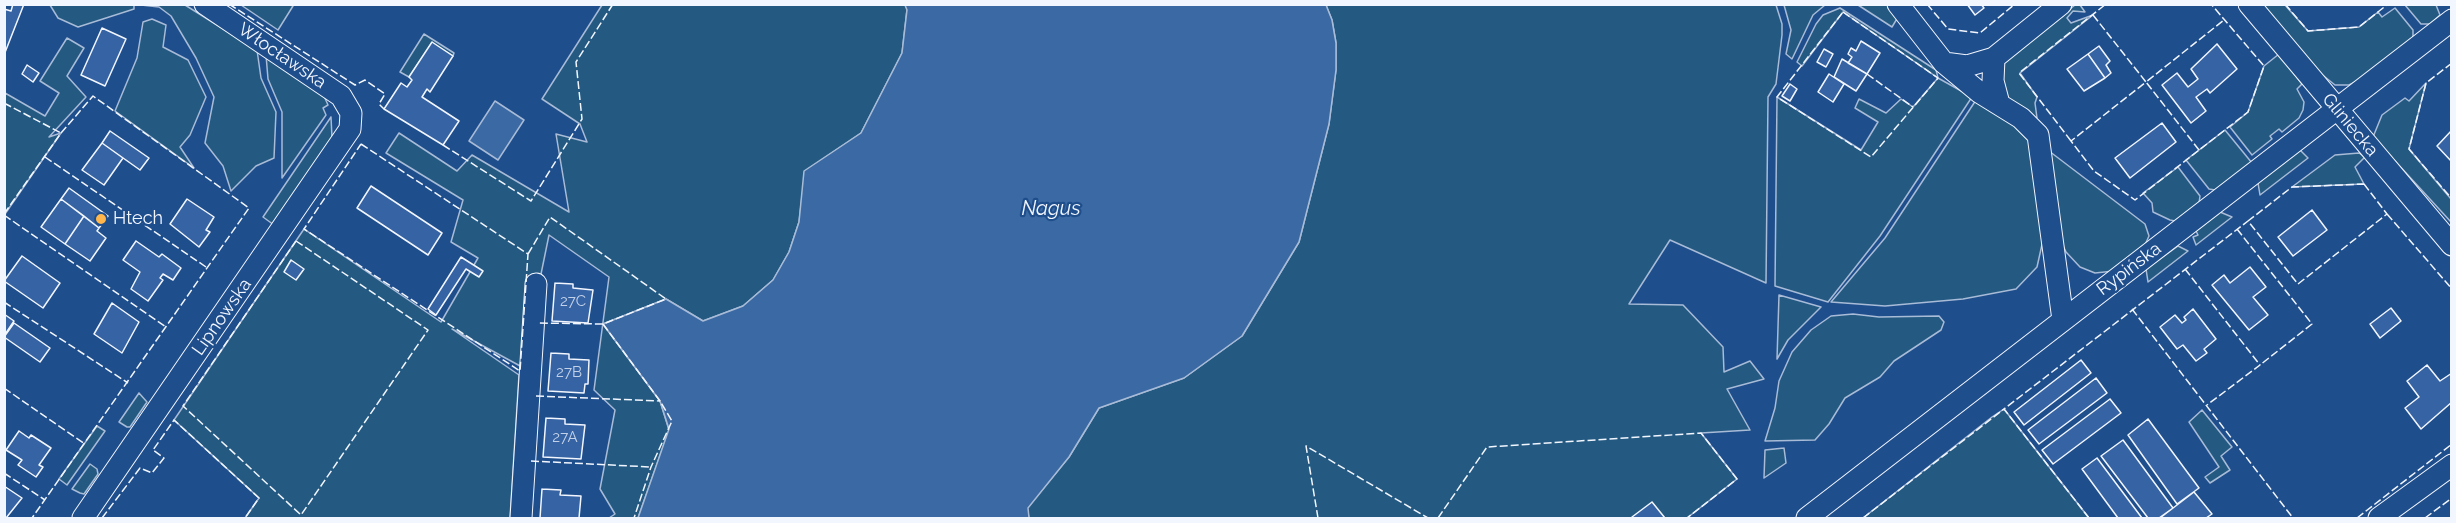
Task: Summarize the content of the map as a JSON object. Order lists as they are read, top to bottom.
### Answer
{
  "streets": {
    "street": [
      "Włocławska",
      "Gliniecka",
      "Rypińska",
      "Lipnowska"
    ]
  },
  "crossings": [
    ["Włocławska", "Lipnowska"],
    ["Gliniecka", "Rypińska"]
  ],
  "water": ["Nagus"],
  "places": ["Htech"],
  "house_numbers": ["27C", "27B", "27A"]
}
